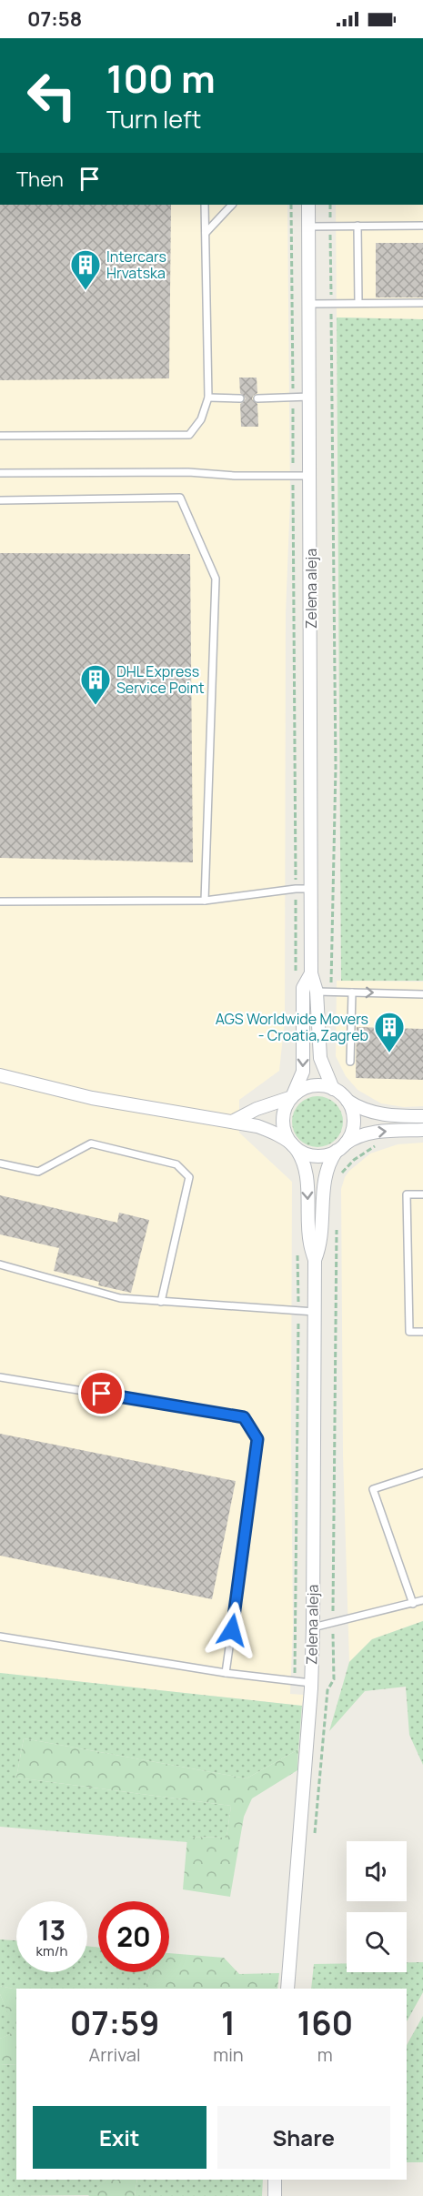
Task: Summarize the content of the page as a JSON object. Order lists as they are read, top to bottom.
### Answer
{
  "streets": {
    "street": ["Zelena aleja"]
  },
  "places": {
    "building": ["Intercars Hrvatska", "DHL Express Service Point", "AGS Worldwide Movers - Croatia,Zagreb"]
  },
  "page": {
    "status": "07:58",
    "turn": ["100 m", "Turn left"],
    "then": "Then",
    "speed": "13 km/h",
    "limit": "20",
    "eta": [
      "07:59",
      "Arrival",
      "1",
      "min",
      "160",
      "m"
    ],
    "buttons": ["Exit", "Share"]
  }
}
